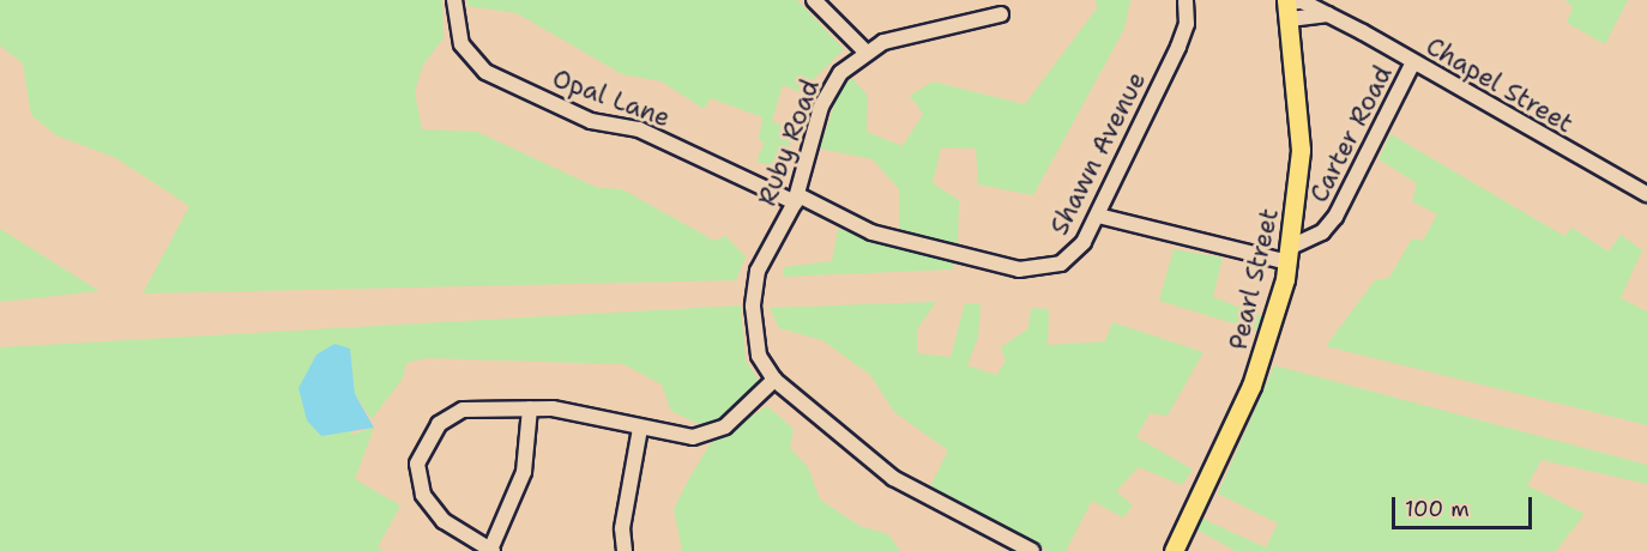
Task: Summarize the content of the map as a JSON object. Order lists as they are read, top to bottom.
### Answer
{
  "streets": {
    "main road": ["Pearl Street"],
    "street": [
      "Chapel Street",
      "Opal Lane",
      "Carter Road",
      "Ruby Road",
      "Shawn Avenue"
    ]
  },
  "crossings": [
    ["Chapel Street", "Carter Road"],
    ["Chapel Street", "Pearl Street"],
    ["Opal Lane", "Ruby Road"],
    ["Opal Lane", "Shawn Avenue"],
    ["Carter Road", "Pearl Street"],
    ["Ruby Road", "Shawn Avenue"]
  ],
  "scale_bar": "100 m"
}
